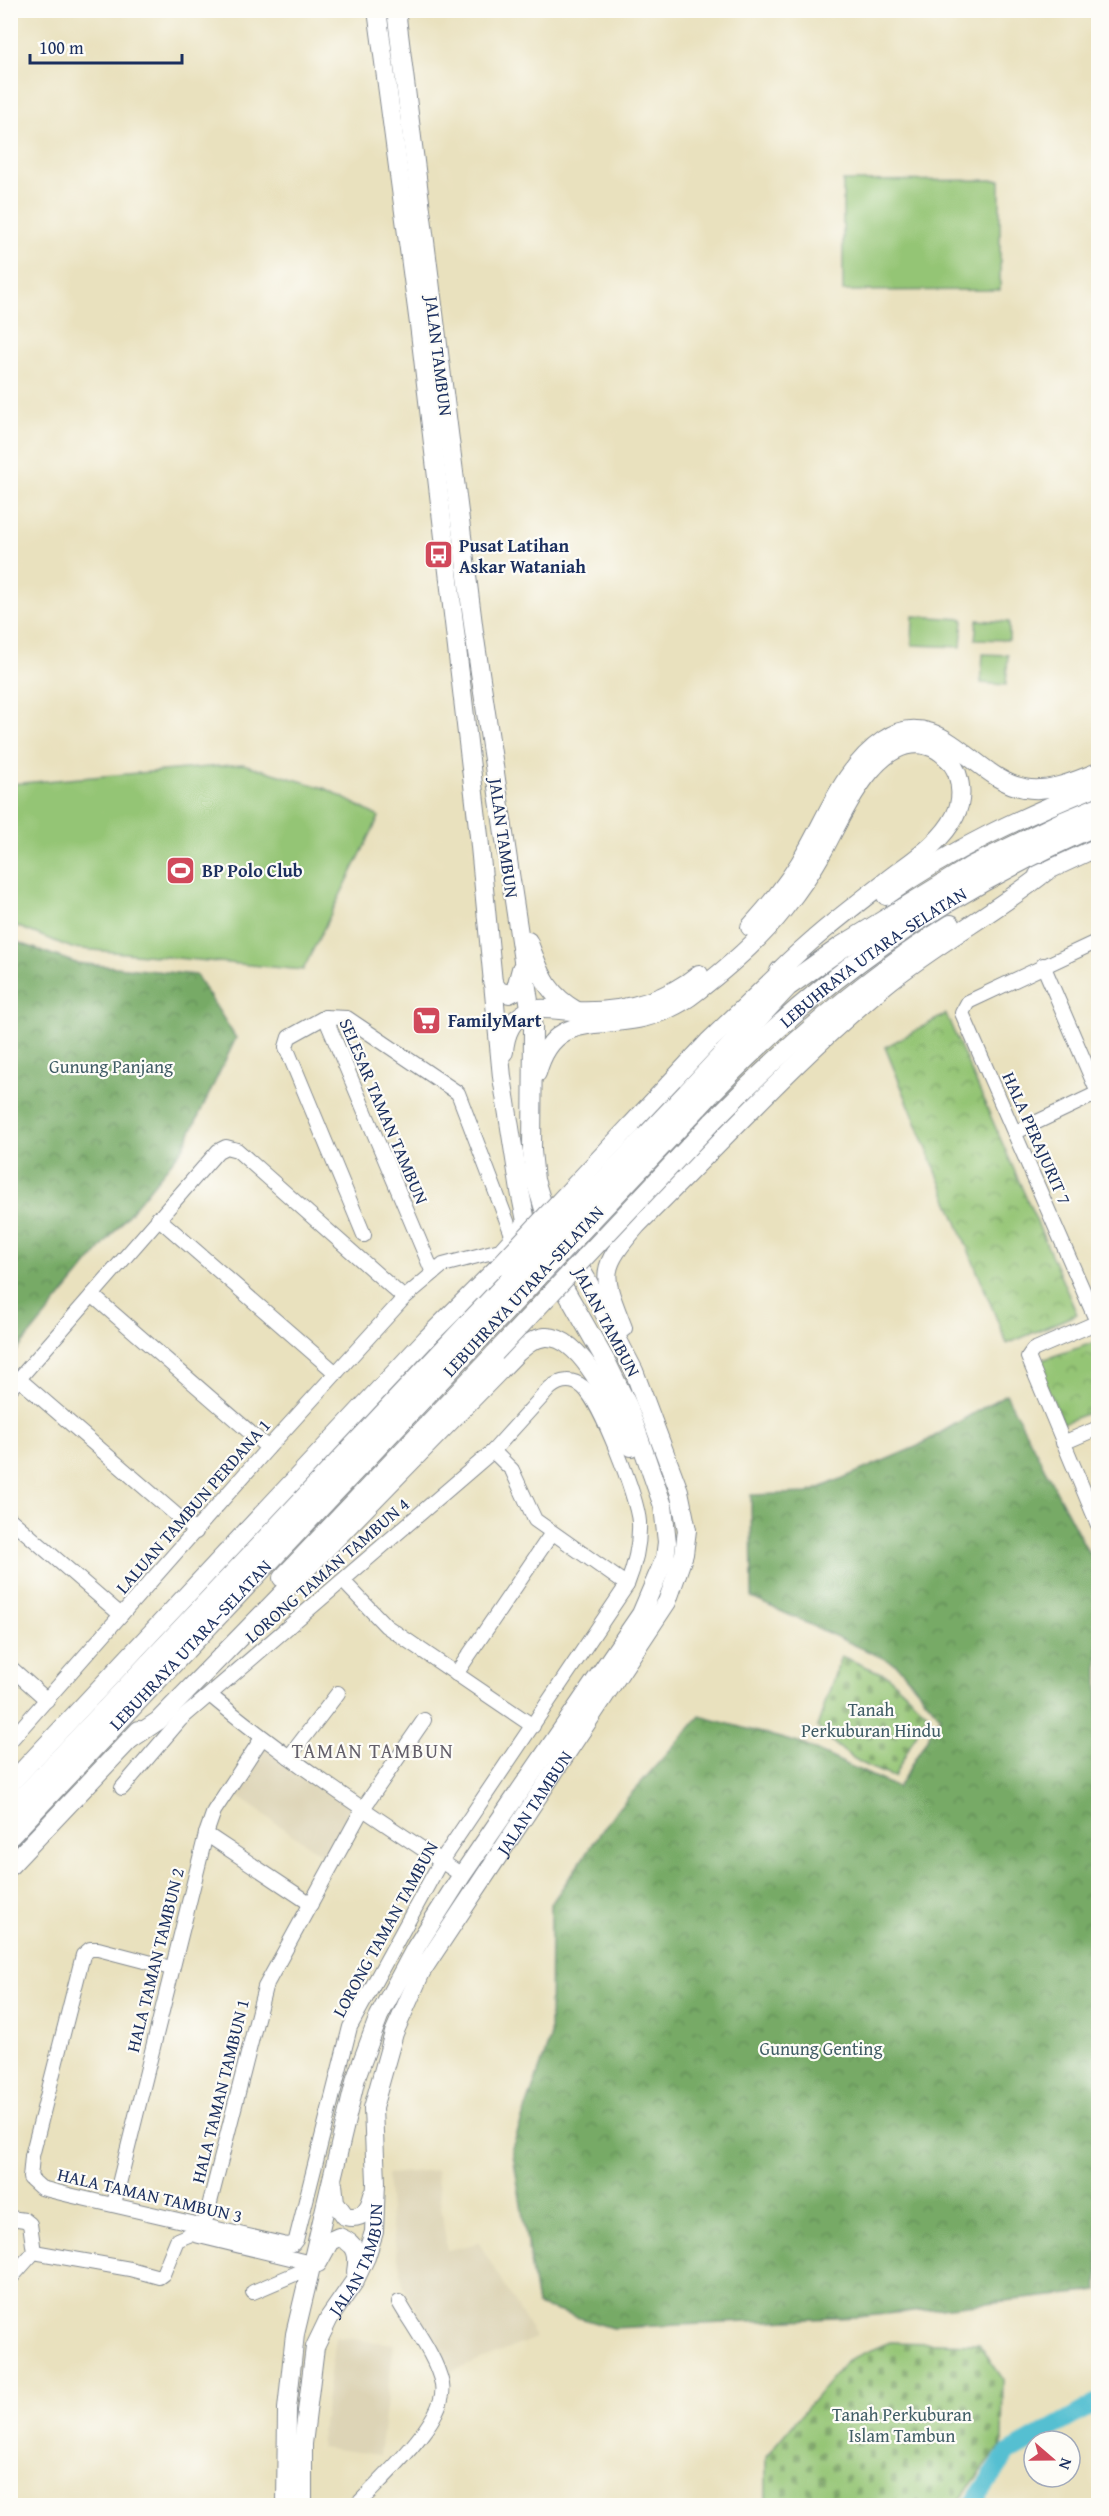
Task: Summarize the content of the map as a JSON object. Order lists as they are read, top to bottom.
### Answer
{
  "streets": {
    "highway": ["LEBUHRAYA UTARA–SELATAN"],
    "main road": ["JALAN TAMBUN"],
    "street": [
      "SELESAR TAMAN TAMBUN",
      "HALA PERAJURIT 7",
      "LALUAN TAMBUN PERDANA 1",
      "LORONG TAMAN TAMBUN 4",
      "LORONG TAMAN TAMBUN",
      "HALA TAMAN TAMBUN 2",
      "HALA TAMAN TAMBUN 1",
      "HALA TAMAN TAMBUN 3"
    ]
  },
  "crossings": [
    ["JALAN TAMBUN", "LALUAN TAMBUN PERDANA 1"],
    ["SELESAR TAMAN TAMBUN", "LALUAN TAMBUN PERDANA 1"],
    ["LORONG TAMAN TAMBUN 4", "LORONG TAMAN TAMBUN"],
    ["LORONG TAMAN TAMBUN", "HALA TAMAN TAMBUN 3"],
    ["HALA TAMAN TAMBUN 2", "HALA TAMAN TAMBUN 3"],
    ["HALA TAMAN TAMBUN 1", "HALA TAMAN TAMBUN 3"]
  ],
  "districts": ["TAMAN TAMBUN"],
  "parks": [
    "Gunung Panjang",
    "Tanah Perkuburan Hindu",
    "Gunung Genting",
    "Tanah Perkuburan Islam Tambun"
  ],
  "places": {
    "bus stop": ["Pusat Latihan Askar Wataniah"],
    "sports": ["BP Polo Club"],
    "supermarket": ["FamilyMart"]
  },
  "scale_bar": "100 m",
  "north": "right"
}
